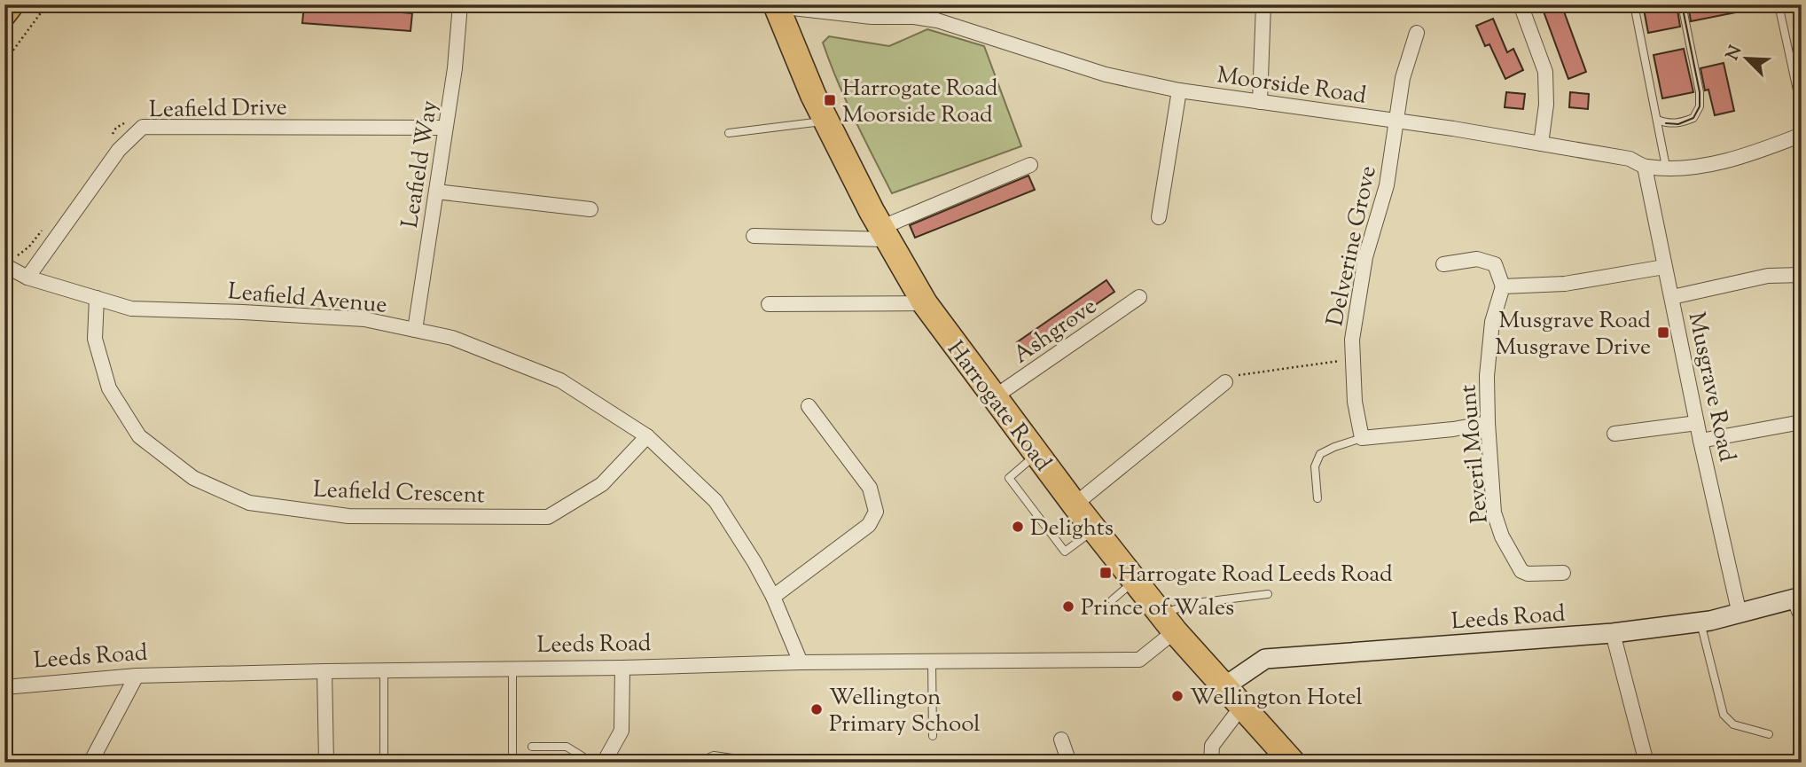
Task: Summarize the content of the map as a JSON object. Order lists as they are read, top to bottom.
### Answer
{
  "streets": {
    "highway": ["Harrogate Road"],
    "street": [
      "Moorside Road",
      "Leafield Drive",
      "Leafield Way",
      "Delverine Grove",
      "Leafield Avenue",
      "Ashgrove",
      "Musgrave Road",
      "Peveril Mount",
      "Leafield Crescent",
      "Leeds Road"
    ]
  },
  "crossings": [
    ["Moorside Road", "Delverine Grove"],
    ["Moorside Road", "Musgrave Road"],
    ["Moorside Road", "Harrogate Road"],
    ["Leafield Drive", "Leafield Way"],
    ["Leafield Drive", "Leafield Avenue"],
    ["Leafield Way", "Leafield Avenue"],
    ["Leafield Avenue", "Leafield Crescent"],
    ["Leafield Avenue", "Leeds Road"],
    ["Ashgrove", "Harrogate Road"],
    ["Musgrave Road", "Leeds Road"],
    ["Harrogate Road", "Leeds Road"]
  ],
  "places": {
    "transit": ["Harrogate Road Moorside Road", "Musgrave Road Musgrave Drive", "Harrogate Road Leeds Road"],
    "other": [
      "Delights",
      "Prince of Wales",
      "Wellington Hotel",
      "Wellington Primary School"
    ]
  },
  "north": "top left"
}
